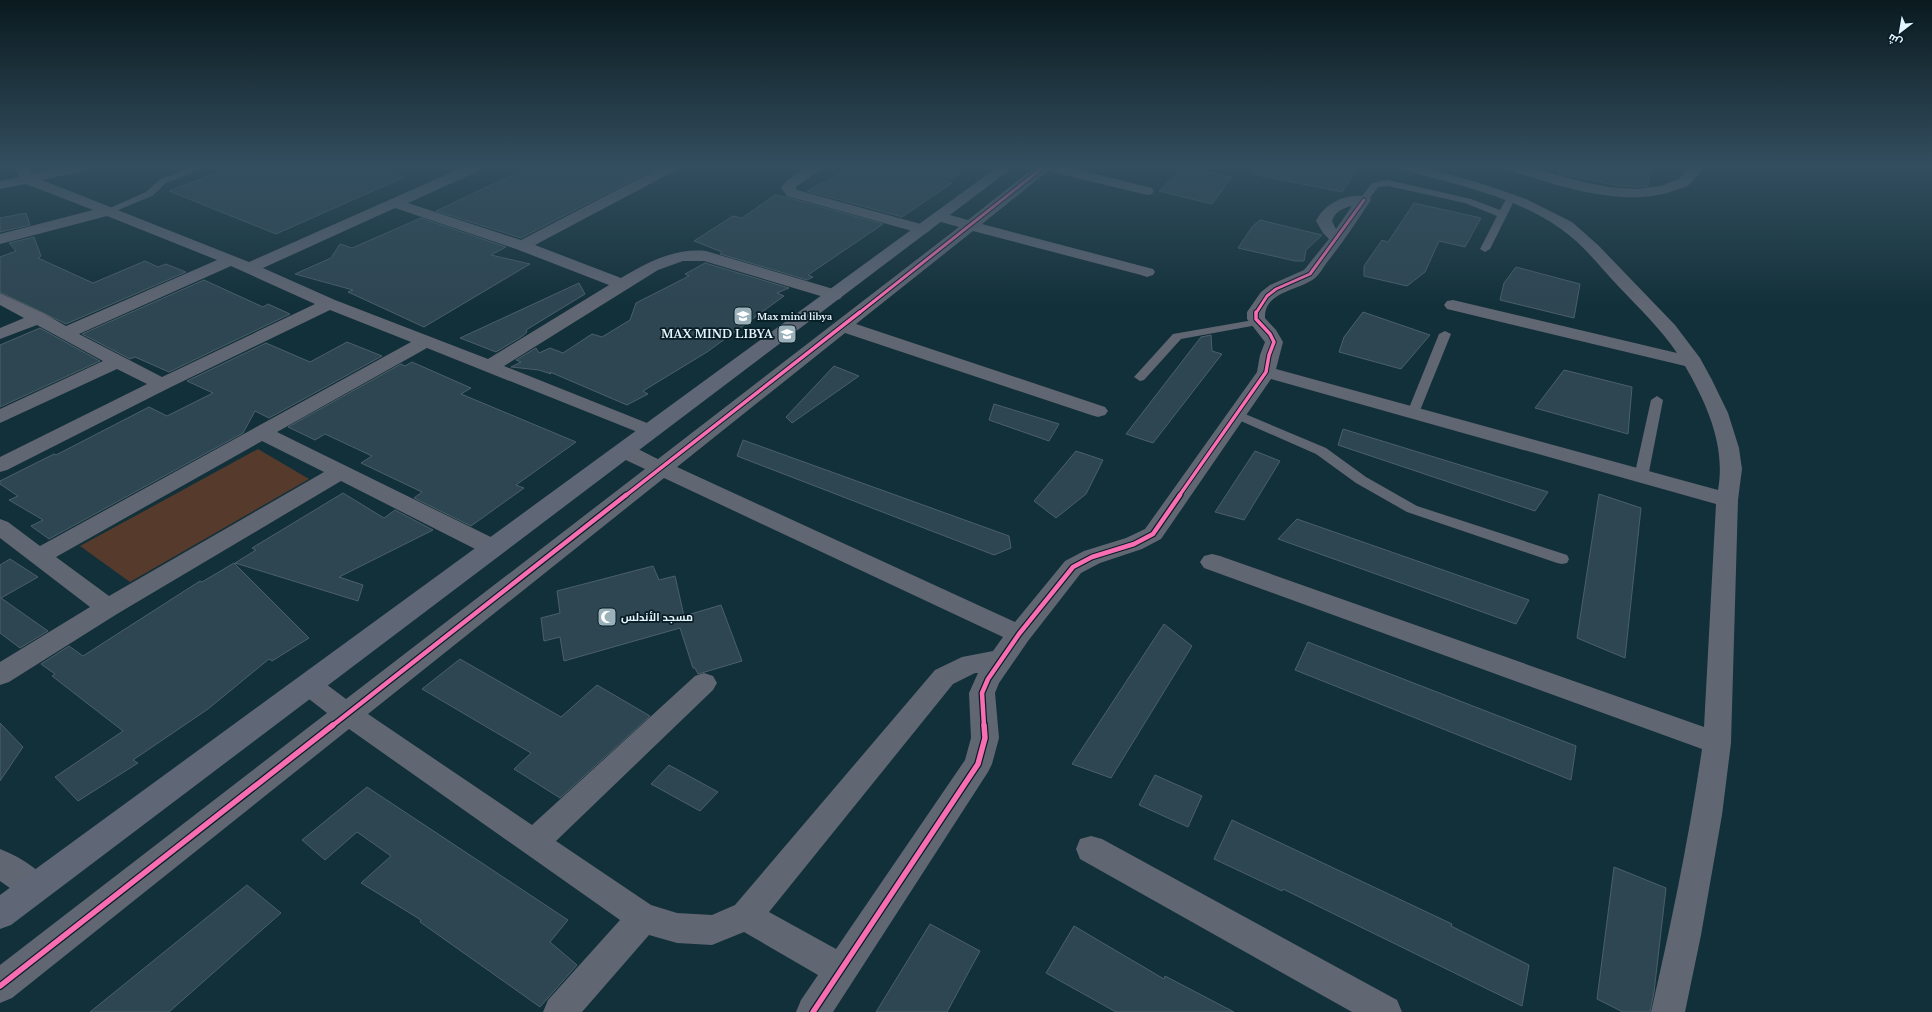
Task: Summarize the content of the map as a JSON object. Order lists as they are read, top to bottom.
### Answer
{
  "places": {
    "school or university": ["Max mind libya", "MAX MIND LIBYA"],
    "mosque": ["مسجد الأندلس"]
  },
  "north": "bottom left"
}
